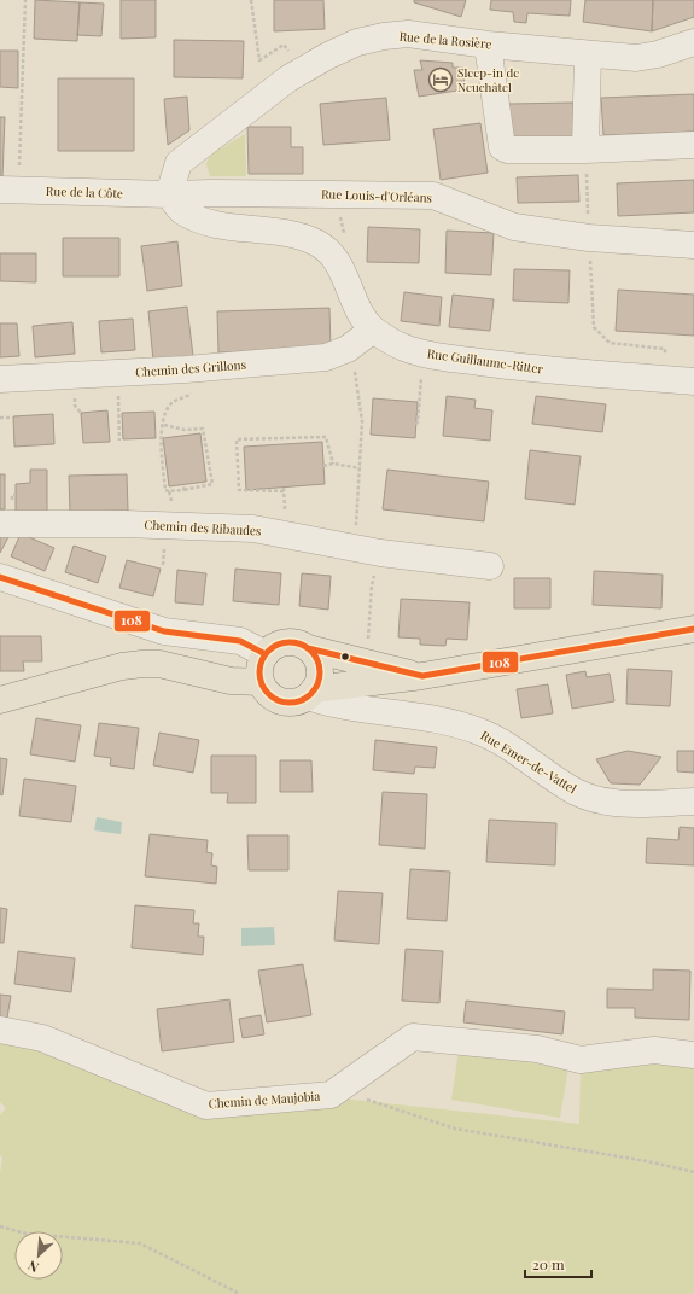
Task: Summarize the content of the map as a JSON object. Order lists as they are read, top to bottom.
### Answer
{
  "streets": {
    "street": [
      "Rue de la Rosière",
      "Rue de la Côte",
      "Rue Louis-d'Orléans",
      "Rue Guillaume-Ritter",
      "Chemin des Grillons",
      "Chemin des Ribaudes",
      "Rue Emer-de-Vattel",
      "Chemin de Maujobia"
    ]
  },
  "crossings": [
    ["Rue de la Rosière", "Rue de la Côte"],
    ["Rue de la Rosière", "Rue Louis-d'Orléans"],
    ["Rue de la Rosière", "Rue Guillaume-Ritter"],
    ["Rue de la Côte", "Rue Louis-d'Orléans"],
    ["Rue de la Côte", "Rue Guillaume-Ritter"],
    ["Rue Louis-d'Orléans", "Rue Guillaume-Ritter"],
    ["Rue Guillaume-Ritter", "Chemin des Grillons"]
  ],
  "places": {
    "hotel": ["Sleep-in de Neuchâtel"]
  },
  "lines": ["transit line 108"],
  "scale_bar": "20 m",
  "north": "bottom left"
}
